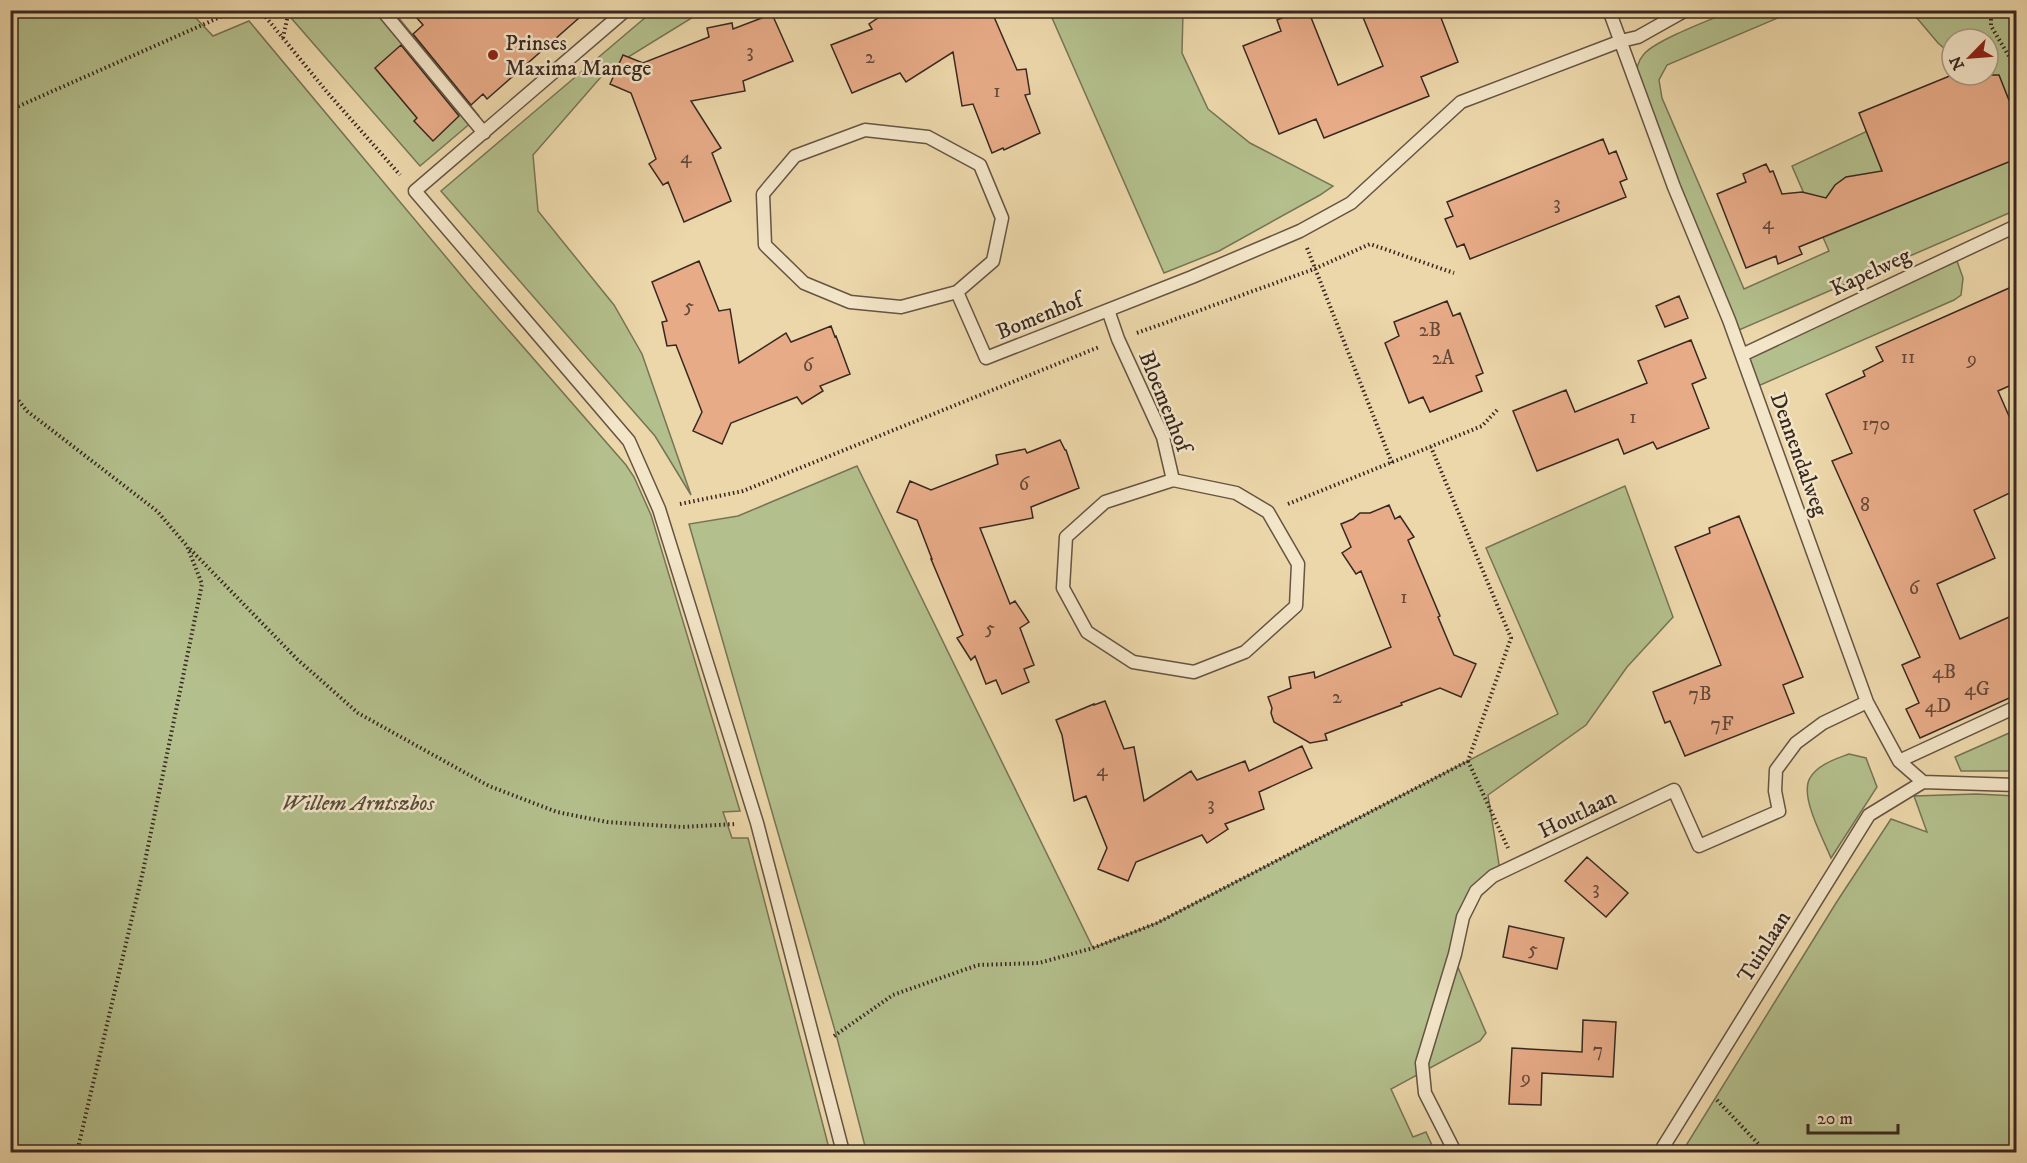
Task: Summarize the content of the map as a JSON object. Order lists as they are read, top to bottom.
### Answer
{
  "streets": {
    "lane": [
      "Kapelweg",
      "Bomenhof",
      "Bloemenhof",
      "Dennendalweg",
      "Houtlaan",
      "Tuinlaan"
    ]
  },
  "crossings": [
    ["Kapelweg", "Dennendalweg"],
    ["Bomenhof", "Bloemenhof"],
    ["Dennendalweg", "Houtlaan"],
    ["Dennendalweg", "Tuinlaan"]
  ],
  "parks": ["Willem Arntszbos"],
  "places": ["Prinses Maxima Manege"],
  "house_numbers": [
    "3",
    "2",
    "1",
    "4",
    "3",
    "4",
    "5",
    "2B",
    "11",
    "2A",
    "9",
    "6",
    "1",
    "170",
    "6",
    "8",
    "6",
    "1",
    "5",
    "4B",
    "4G",
    "7B",
    "2",
    "4D",
    "7F",
    "4",
    "3",
    "3",
    "5",
    "7",
    "9"
  ],
  "scale_bar": "20 m",
  "north": "bottom left"
}
